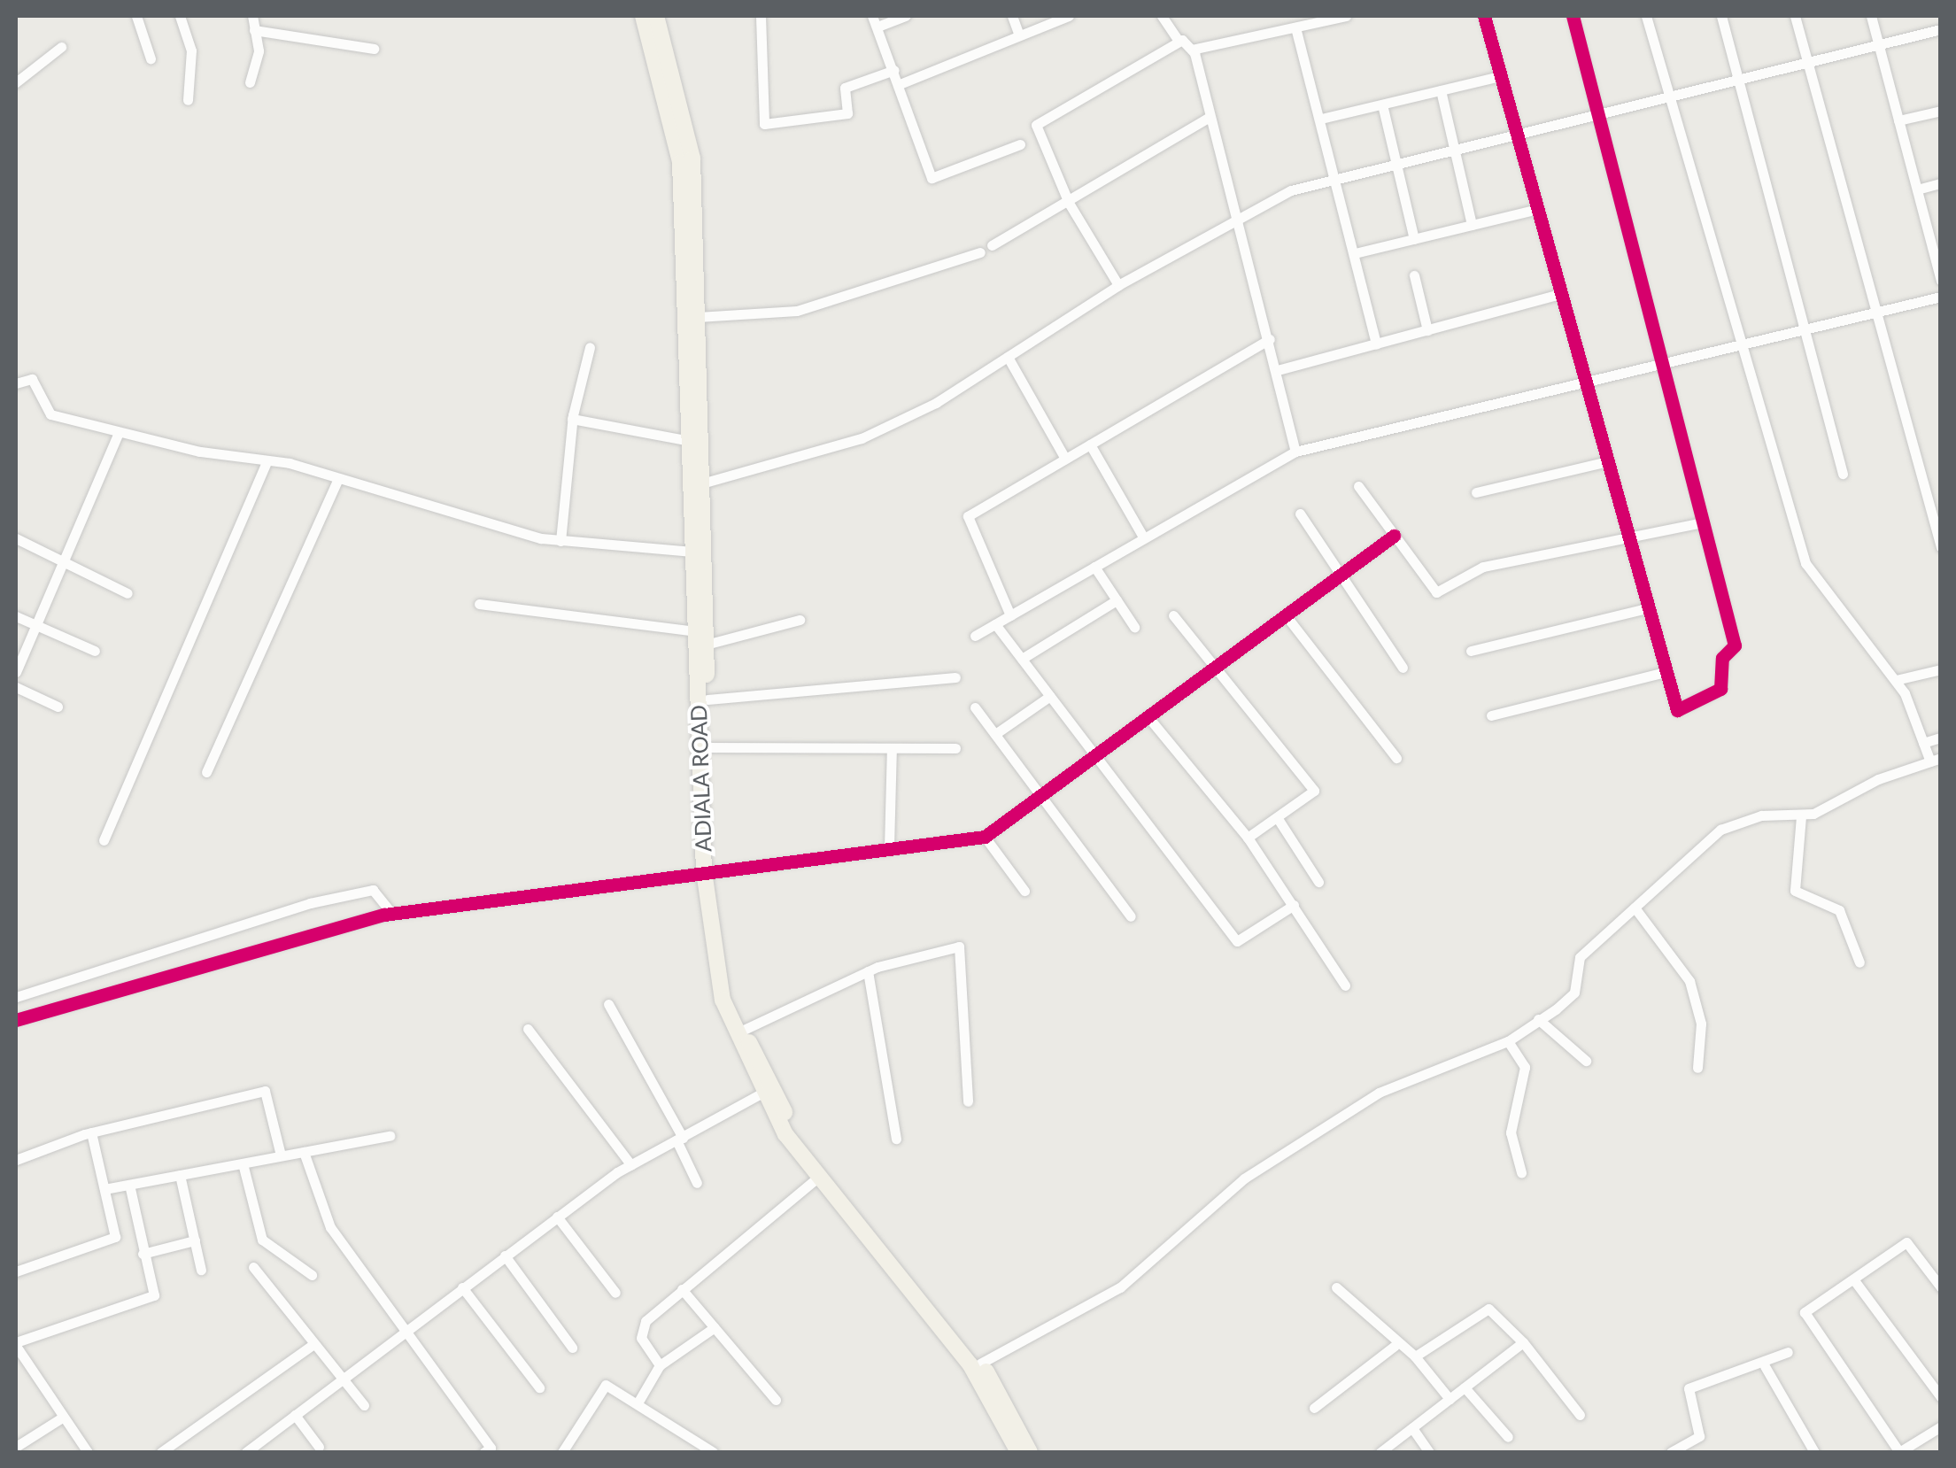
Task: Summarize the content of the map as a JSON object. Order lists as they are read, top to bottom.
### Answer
{
  "streets": {
    "main road": ["ADIALA ROAD"]
  }
}
